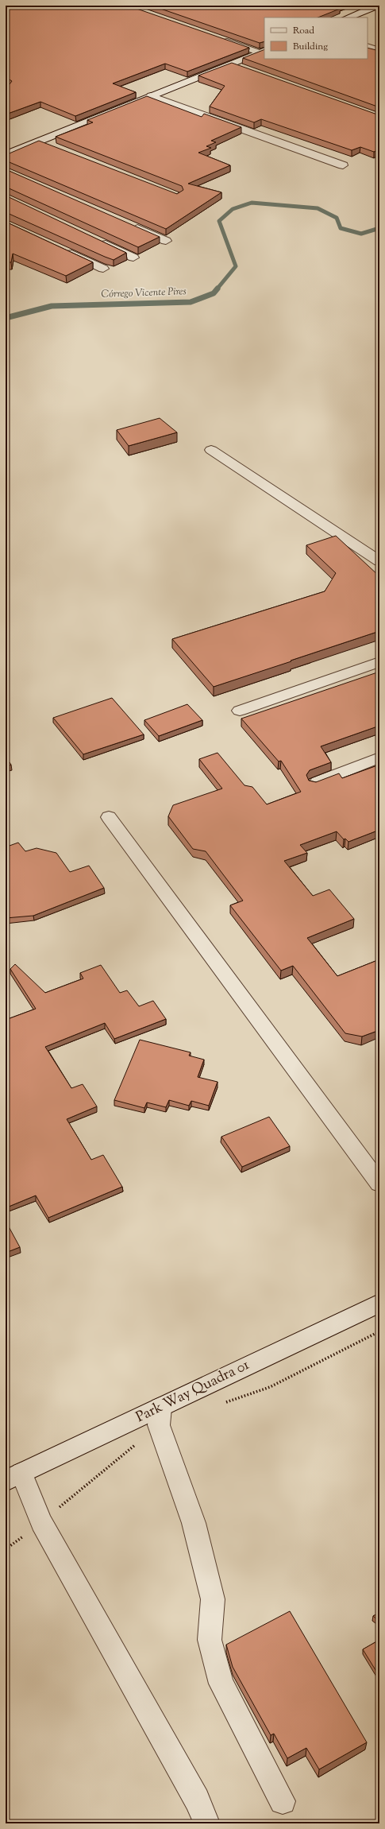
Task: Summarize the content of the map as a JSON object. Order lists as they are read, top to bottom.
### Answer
{
  "streets": {
    "street": ["Park Way Quadra 01"]
  },
  "water": ["Córrego Vicente Pires"],
  "legend": ["Road", "Building"]
}
